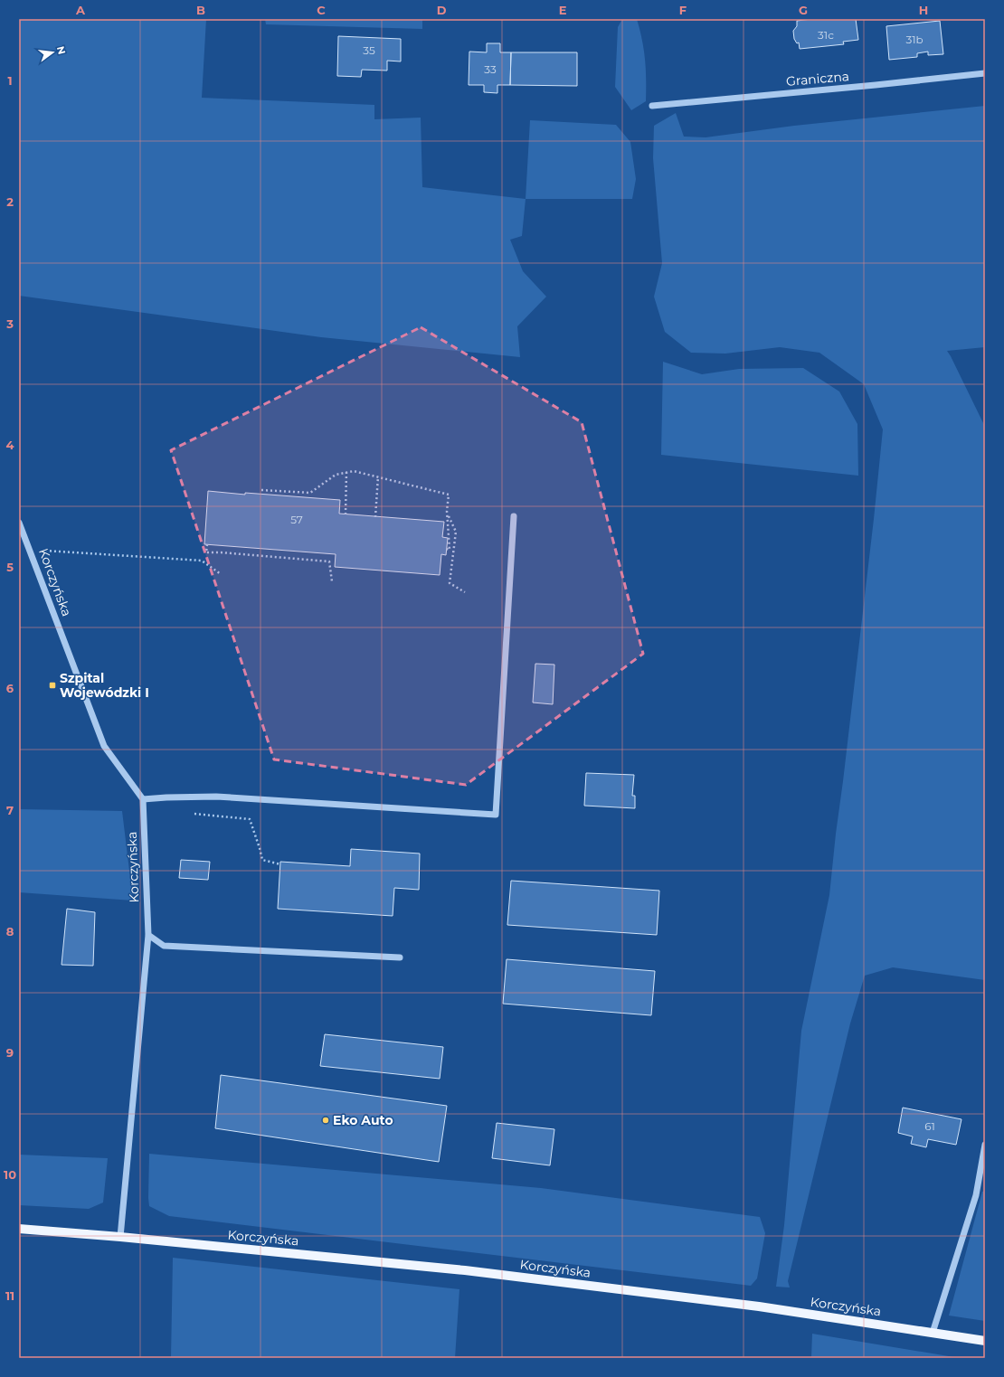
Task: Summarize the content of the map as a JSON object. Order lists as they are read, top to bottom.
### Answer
{
  "streets": {
    "main road": ["Korczyńska"],
    "street": ["Graniczna"]
  },
  "places": {
    "transit": ["Szpital Wojewódzki I"],
    "other": ["Eko Auto"]
  },
  "house_numbers": [
    "31c",
    "31b",
    "35",
    "33",
    "57",
    "61"
  ],
  "north": "right",
  "grid": {
    "columns": [
      "A",
      "B",
      "C",
      "D",
      "E",
      "F",
      "G",
      "H"
    ],
    "rows": [
      "1",
      "2",
      "3",
      "4",
      "5",
      "6",
      "7",
      "8",
      "9",
      "10",
      "11"
    ]
  }
}
